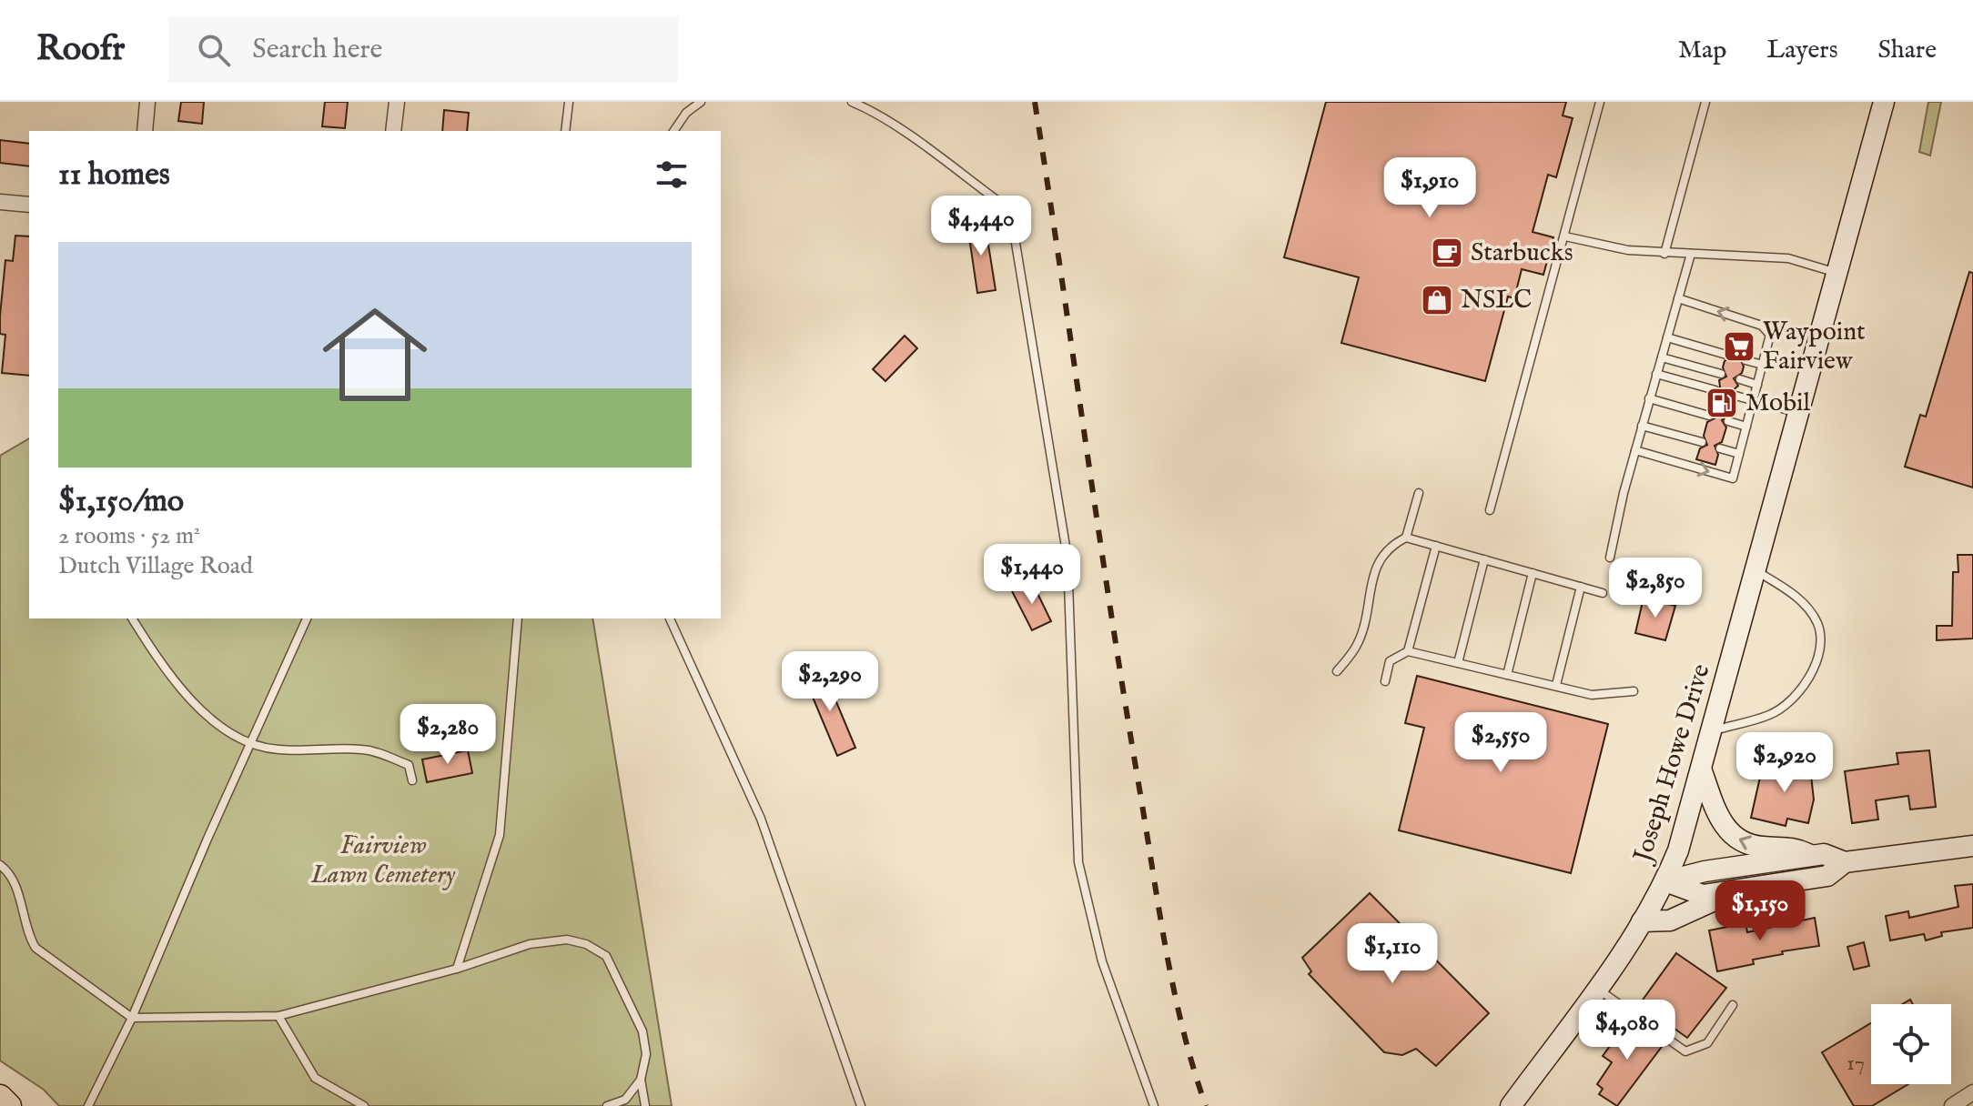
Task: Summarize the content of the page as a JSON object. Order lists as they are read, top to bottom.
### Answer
{
  "streets": {
    "main road": ["Joseph Howe Drive"]
  },
  "parks": ["Fairview Lawn Cemetery"],
  "places": {
    "cafe": ["Starbucks"],
    "shop": ["NSLC"],
    "supermarket": ["Waypoint Fairview"],
    "fuel station": ["Mobil"]
  },
  "house_numbers": ["17"],
  "page": {
    "header": "Roofr",
    "search": "Search here",
    "nav": ["Map", "Layers", "Share"],
    "heading": "11 homes",
    "price": [
      "$1,910",
      "$4,440",
      "$1,440",
      "$2,850",
      "$2,290",
      "$2,280",
      "$2,550",
      "$2,920",
      "$1,150",
      "$1,110",
      "$4,080"
    ],
    "list": [
      {
        "name": "$1,150/mo",
        "note": "2 rooms · 52 m² · Dutch Village Road"
      }
    ]
  }
}
